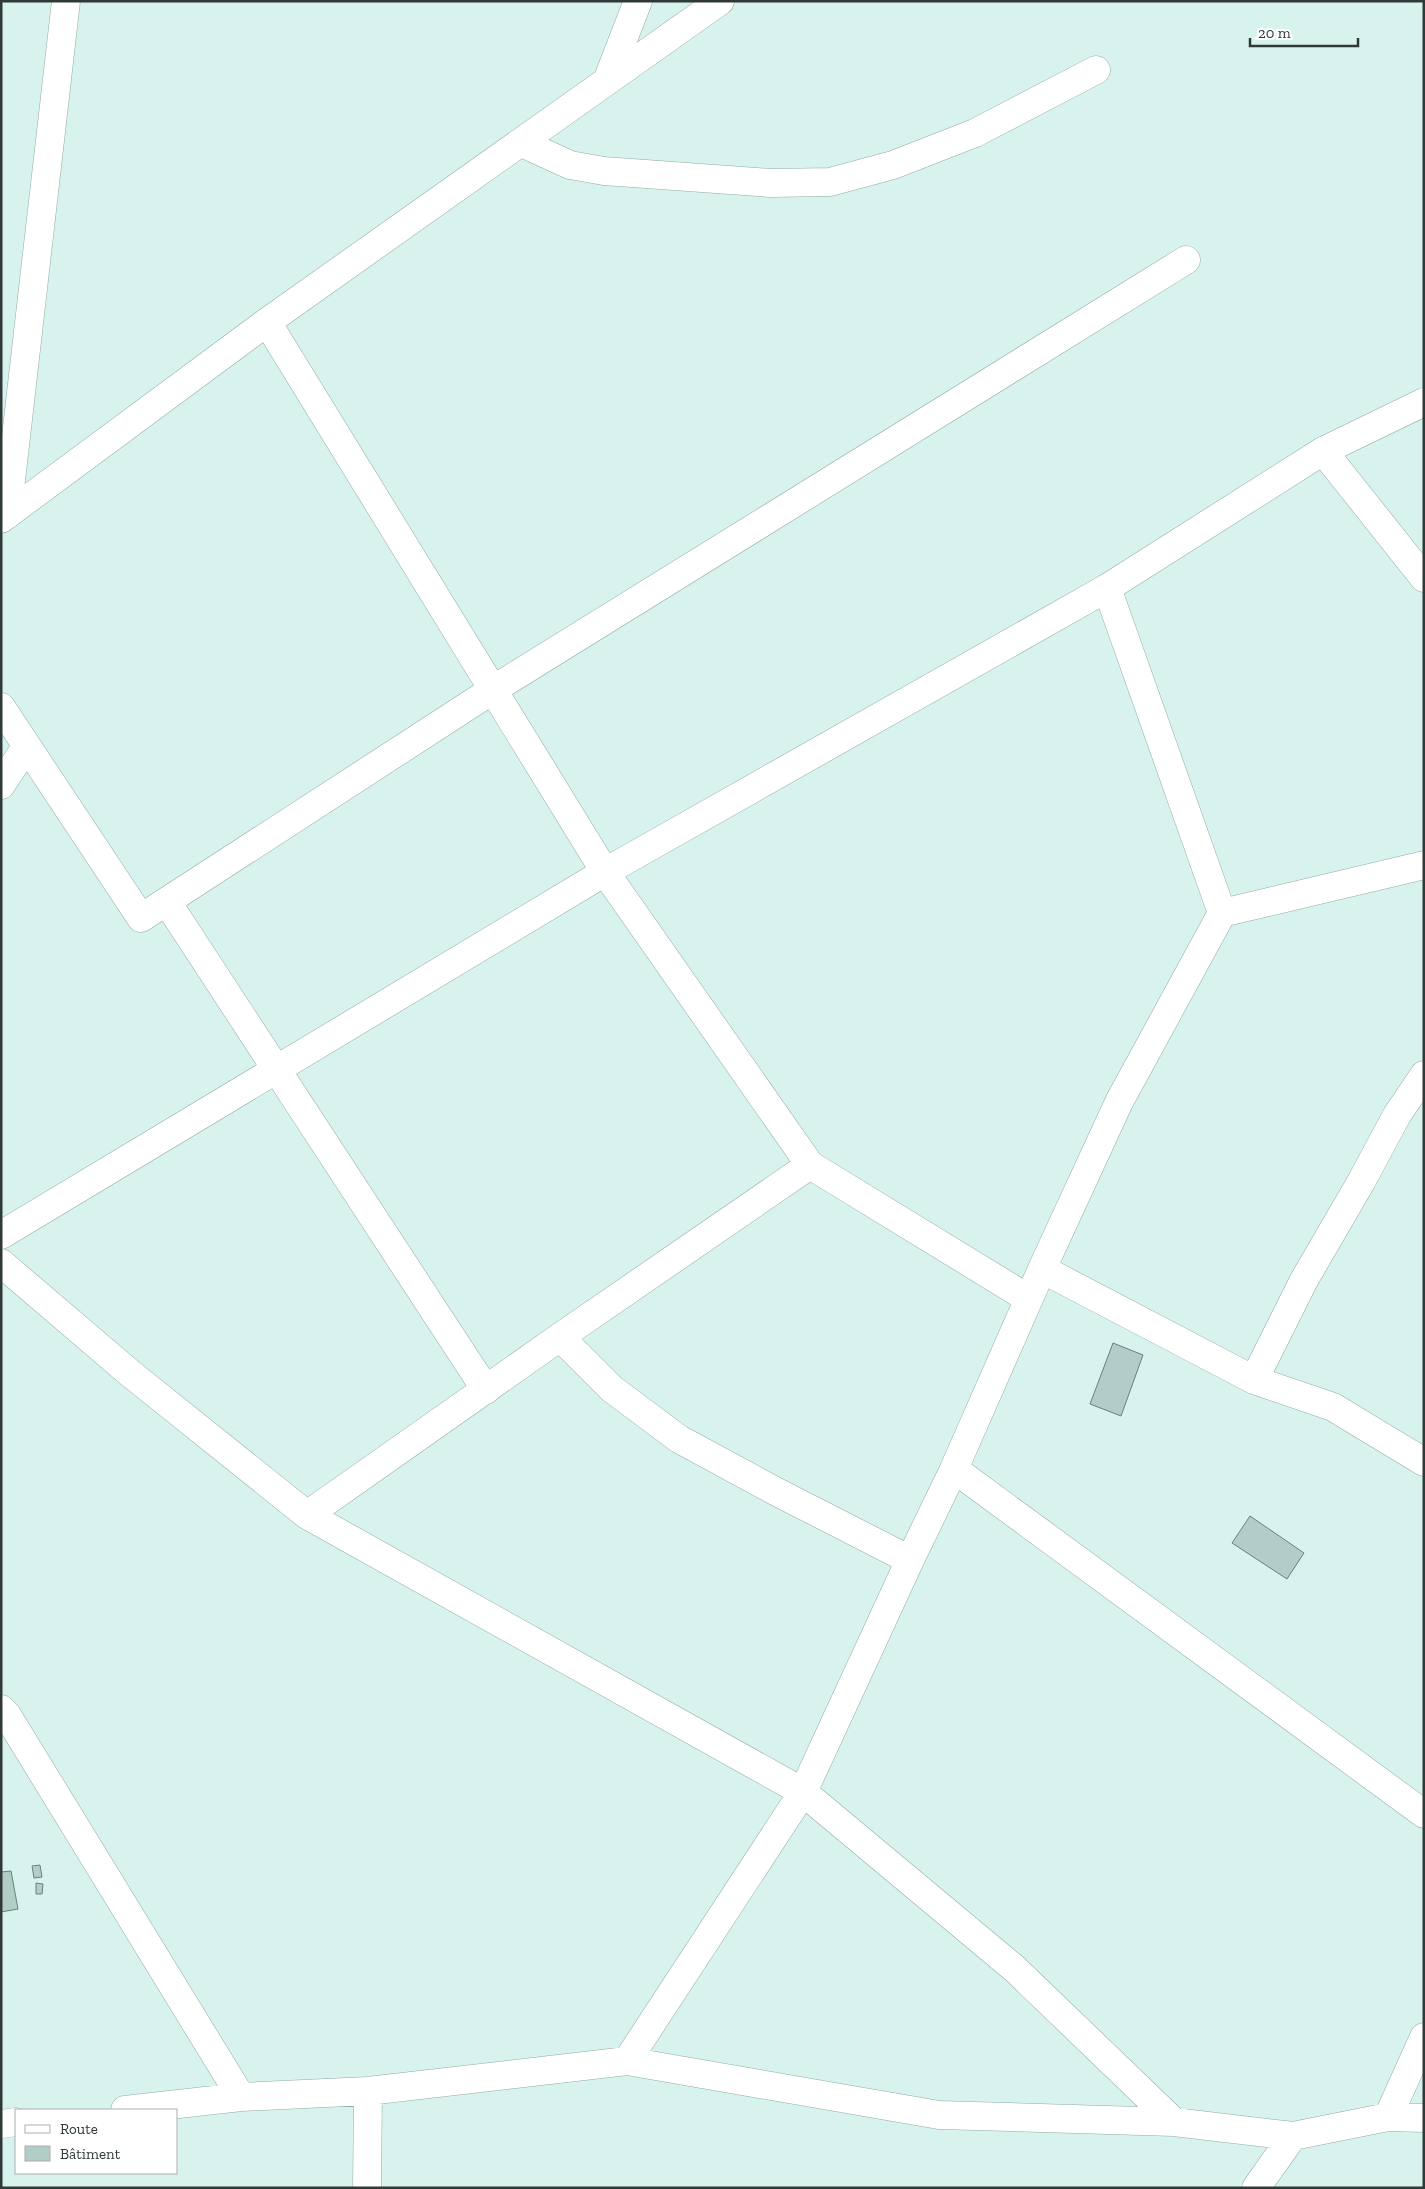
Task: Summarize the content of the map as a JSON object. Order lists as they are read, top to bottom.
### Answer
{
  "legend": ["Route", "Bâtiment"],
  "scale_bar": "20 m"
}
